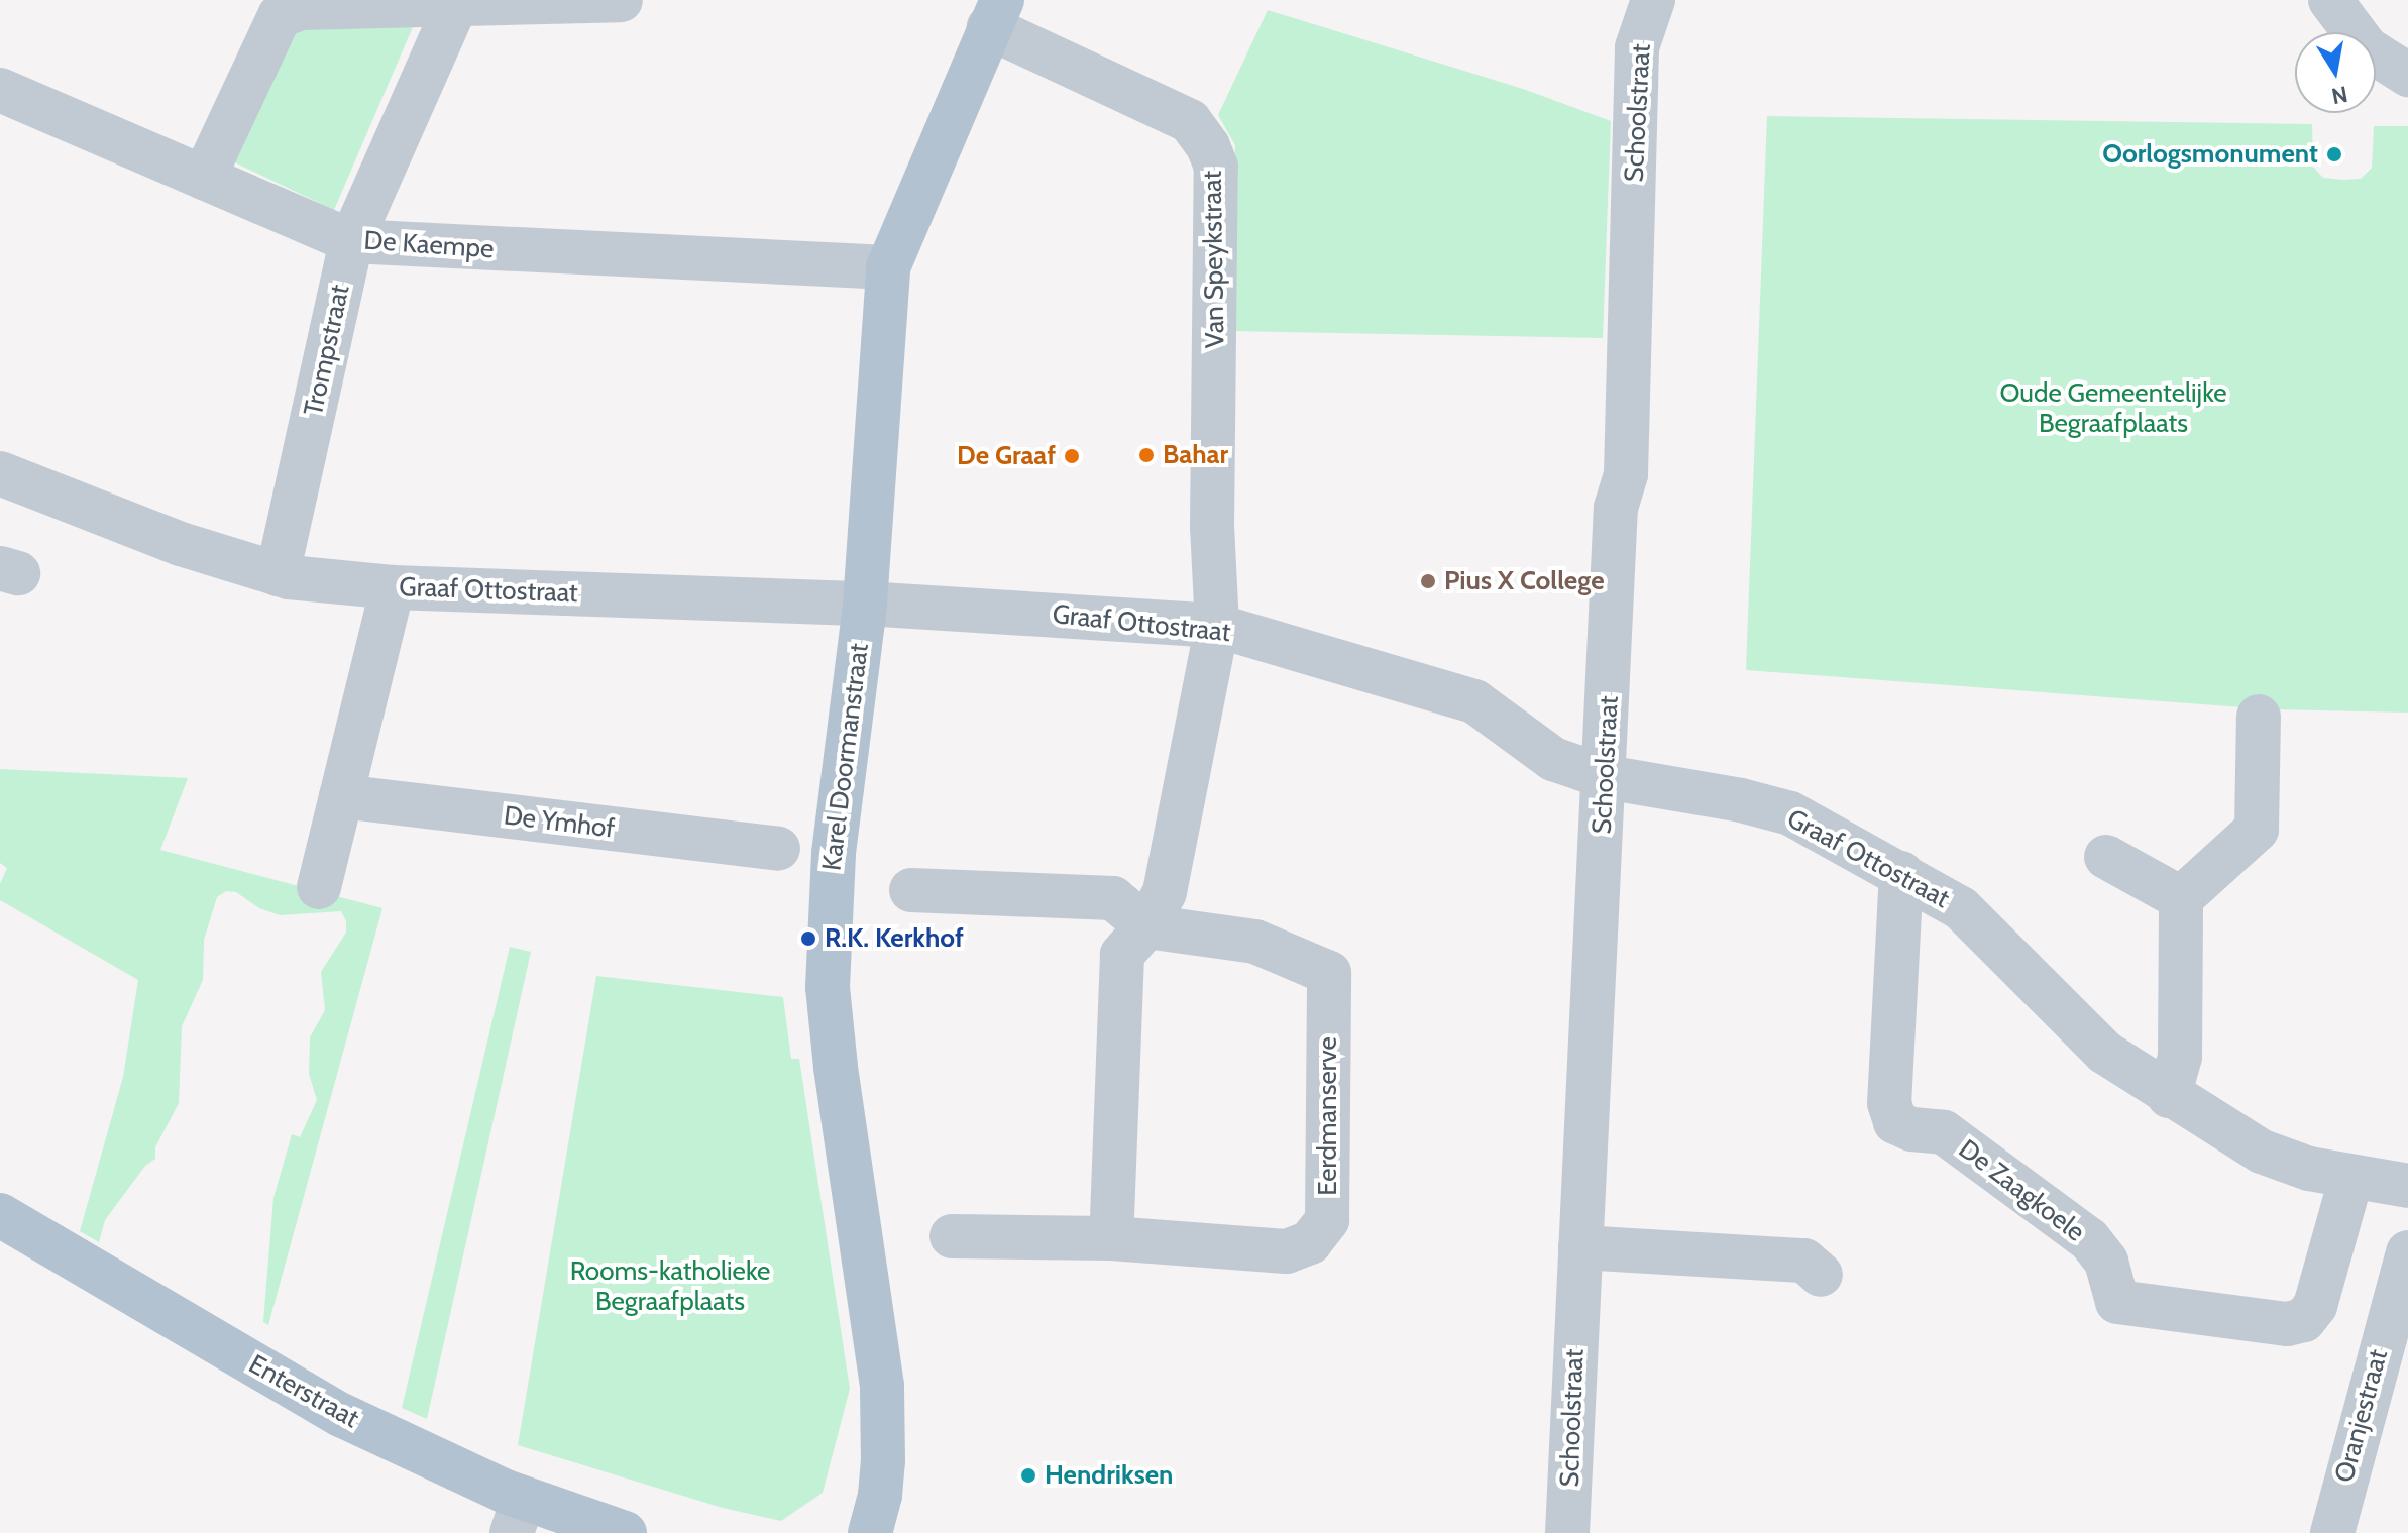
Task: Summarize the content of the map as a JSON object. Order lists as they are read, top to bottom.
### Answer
{
  "streets": {
    "main road": ["Karel Doormanstraat", "Enterstraat"],
    "street": [
      "Schoolstraat",
      "De Kaempe",
      "Van Speykstraat",
      "Trompstraat",
      "Graaf Ottostraat",
      "De Ymhof",
      "Eerdmanserve",
      "De Zaagkoele",
      "Oranjestraat"
    ]
  },
  "crossings": [
    ["Schoolstraat", "Graaf Ottostraat"],
    ["De Kaempe", "Trompstraat"],
    ["De Kaempe", "Karel Doormanstraat"],
    ["Van Speykstraat", "Graaf Ottostraat"],
    ["Van Speykstraat", "Karel Doormanstraat"],
    ["Trompstraat", "Graaf Ottostraat"],
    ["Graaf Ottostraat", "Karel Doormanstraat"],
    ["Graaf Ottostraat", "De Zaagkoele"]
  ],
  "parks": ["Oude Gemeentelijke Begraafplaats", "Rooms-katholieke Begraafplaats"],
  "places": [
    "Oorlogsmonument",
    "Bahar",
    "De Graaf",
    "Pius X College",
    "R.K. Kerkhof",
    "Hendriksen"
  ],
  "north": "bottom"
}
